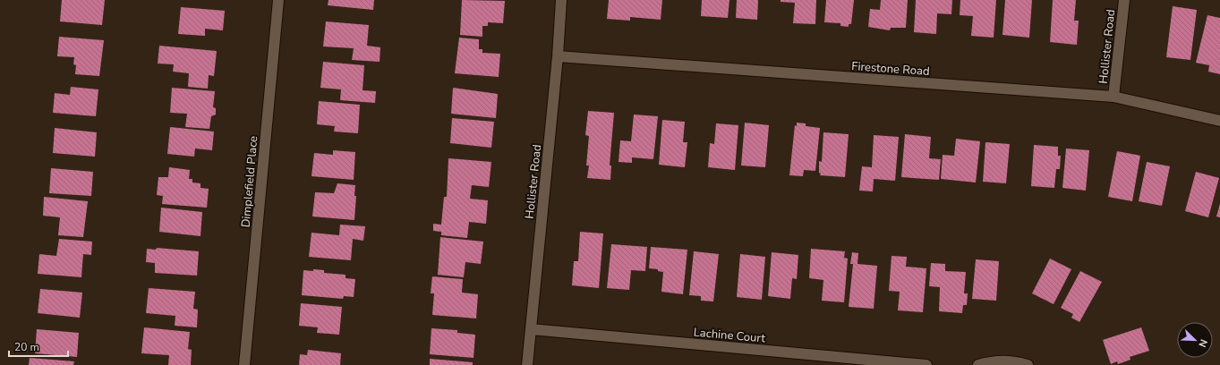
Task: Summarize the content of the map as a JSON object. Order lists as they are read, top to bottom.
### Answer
{
  "streets": {
    "street": [
      "Hollister Road",
      "Firestone Road",
      "Dimplefield Place",
      "Lachine Court"
    ]
  },
  "crossings": [
    ["Hollister Road", "Firestone Road"],
    ["Hollister Road", "Lachine Court"]
  ],
  "scale_bar": "20 m",
  "north": "bottom right"
}
